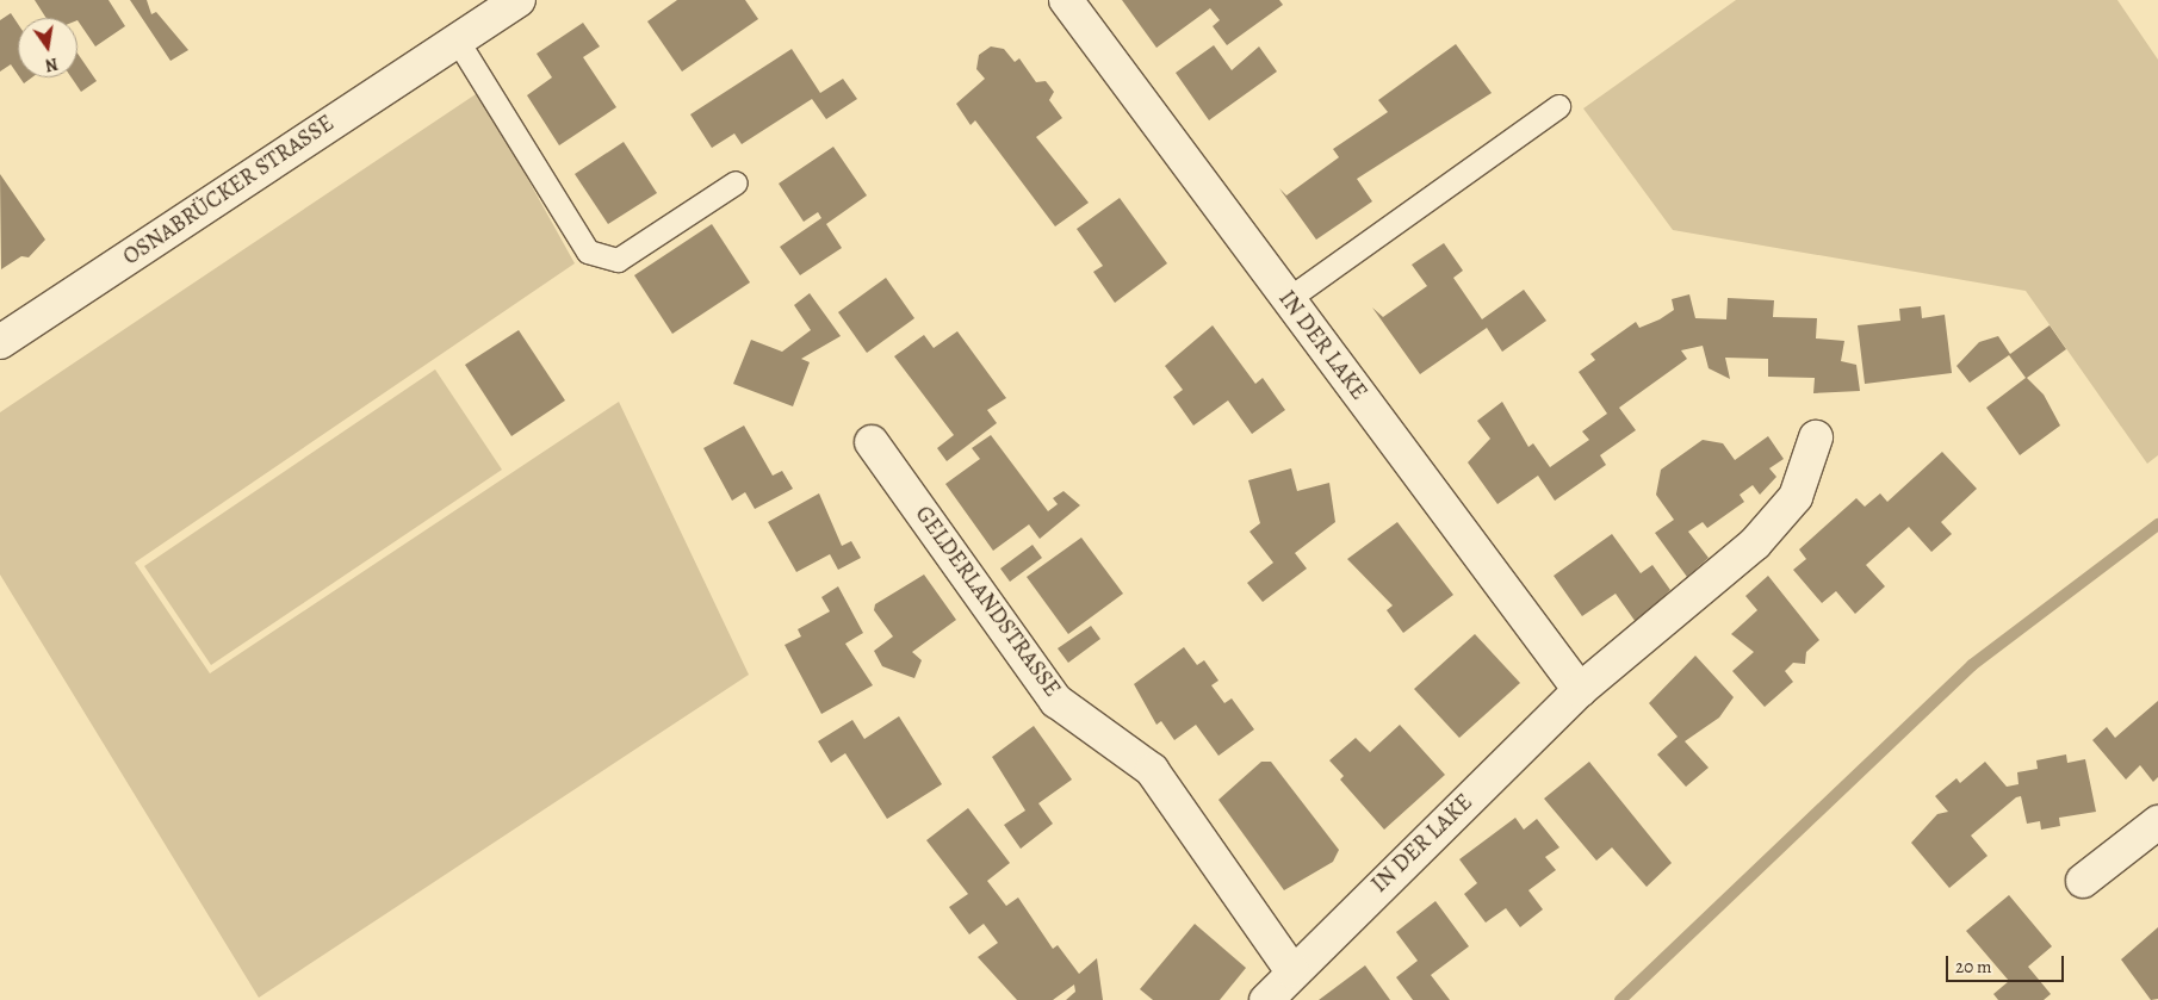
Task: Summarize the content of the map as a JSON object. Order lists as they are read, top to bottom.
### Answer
{
  "streets": {
    "street": ["OSNABRÜCKER STRASSE", "IN DER LAKE", "GELDERLANDSTRASSE"]
  },
  "crossings": [
    ["IN DER LAKE", "GELDERLANDSTRASSE"]
  ],
  "scale_bar": "20 m",
  "north": "bottom"
}
